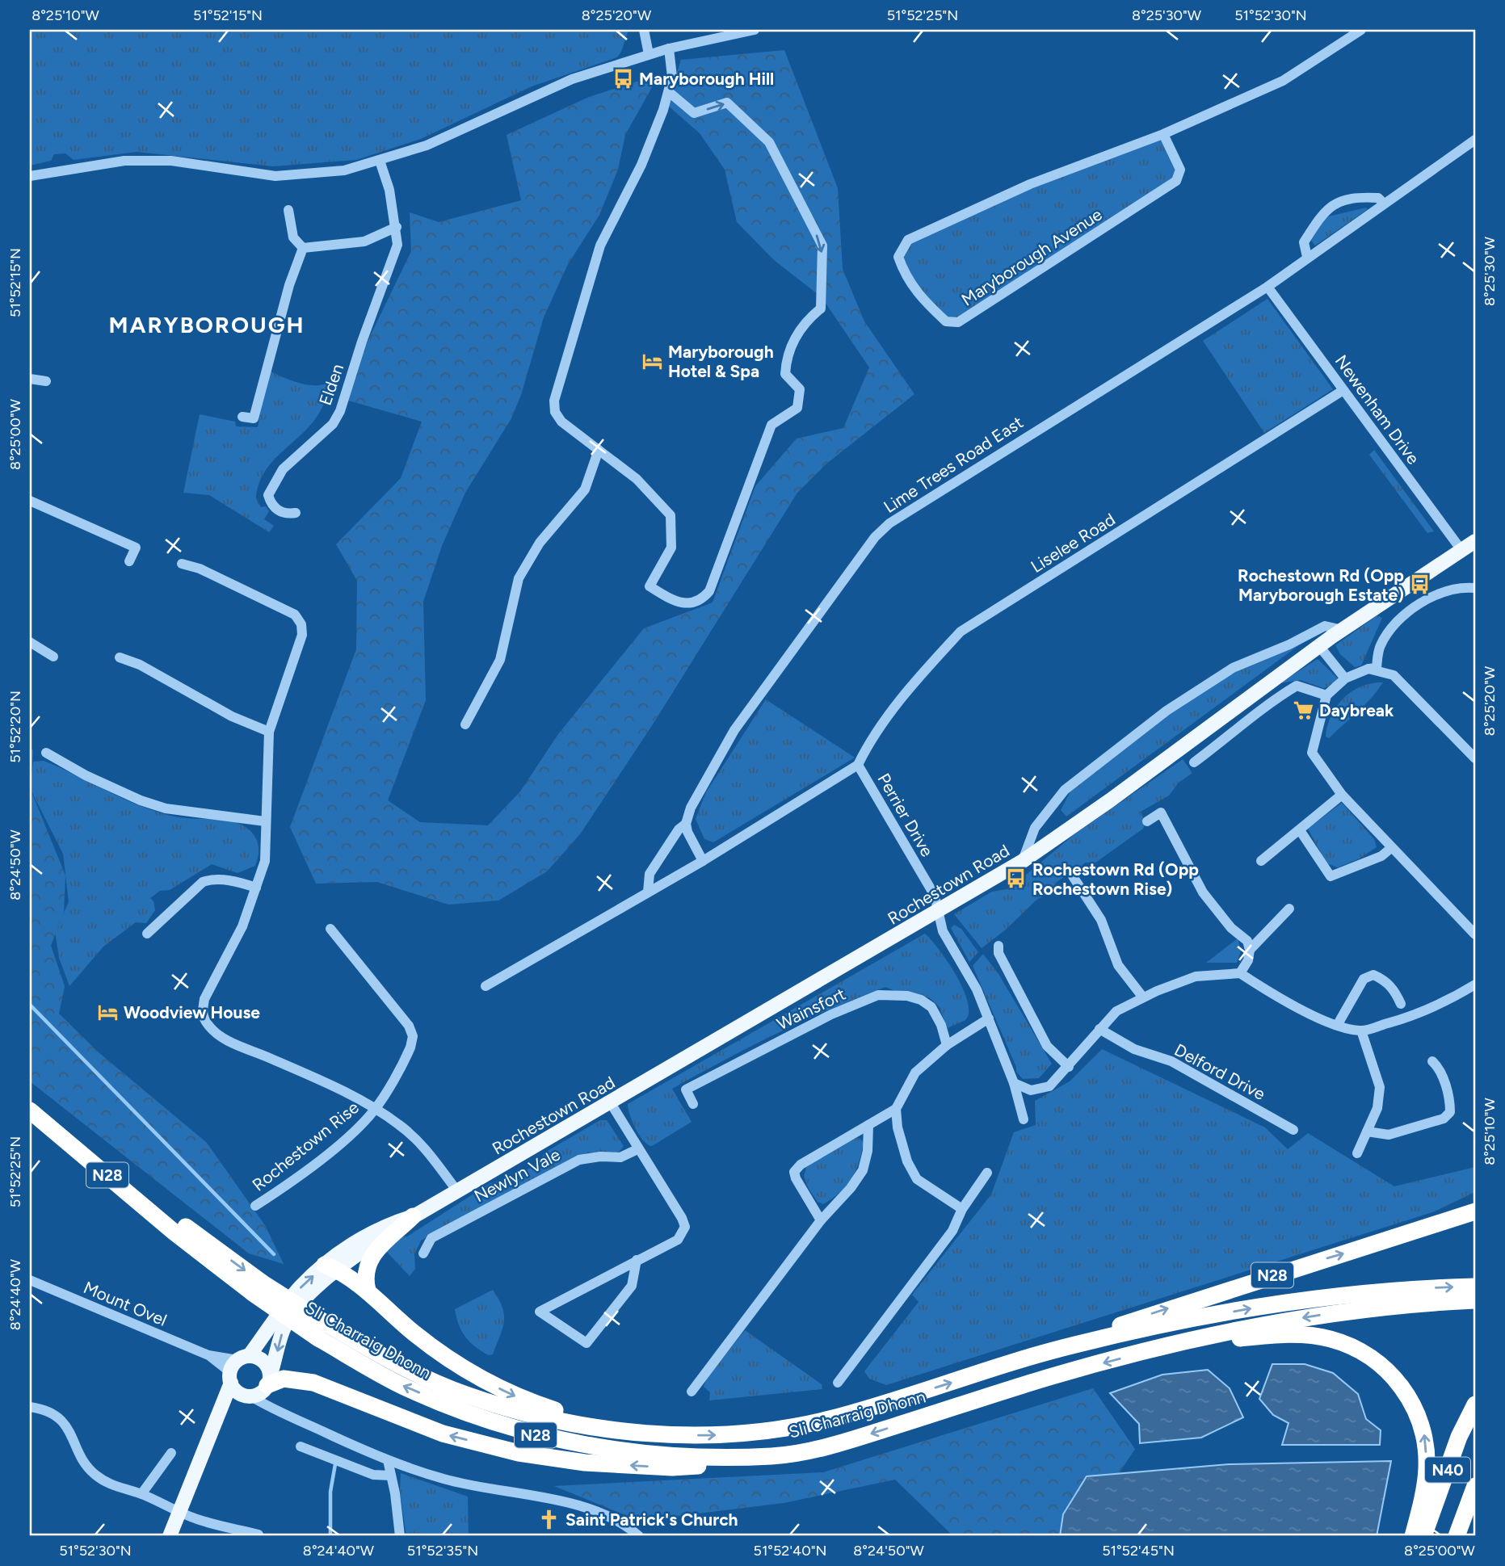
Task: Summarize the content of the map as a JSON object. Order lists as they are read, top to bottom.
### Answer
{
  "streets": {
    "highway": ["N28", "Sli Charraig Dhonn", "N40"],
    "main road": ["Rochestown Road"],
    "street": [
      "Maryborough Avenue",
      "Elden",
      "Newenham Drive",
      "Lime Trees Road East",
      "Liselee Road",
      "Perrier Drive",
      "Wainsfort",
      "Delford Drive",
      "Rochestown Rise",
      "Newlyn Vale",
      "Mount Ovel"
    ]
  },
  "crossings": [
    ["Newenham Drive", "Lime Trees Road East"],
    ["Newenham Drive", "Liselee Road"],
    ["Newenham Drive", "Rochestown Road"],
    ["Liselee Road", "Perrier Drive"],
    ["Perrier Drive", "Rochestown Road"],
    ["Rochestown Road", "Rochestown Rise"],
    ["Rochestown Road", "Mount Ovel"],
    ["N28", "Sli Charraig Dhonn"]
  ],
  "districts": ["MARYBOROUGH"],
  "places": {
    "bus stop": ["Maryborough Hill", "Rochestown Rd (Opp Maryborough Estate)", "Rochestown Rd (Opp Rochestown Rise)"],
    "hotel": ["Maryborough Hotel & Spa", "Woodview House"],
    "supermarket": ["Daybreak"],
    "church": ["Saint Patrick's Church"]
  },
  "coordinates": [
    "8°25'10\"W",
    "51°52'15\"N",
    "8°25'20\"W",
    "51°52'25\"N",
    "8°25'30\"W",
    "51°52'30\"N",
    "8°25'00\"W",
    "51°52'20\"N",
    "8°24'50\"W",
    "8°24'40\"W",
    "51°52'35\"N",
    "51°52'40\"N",
    "51°52'45\"N"
  ]
}
